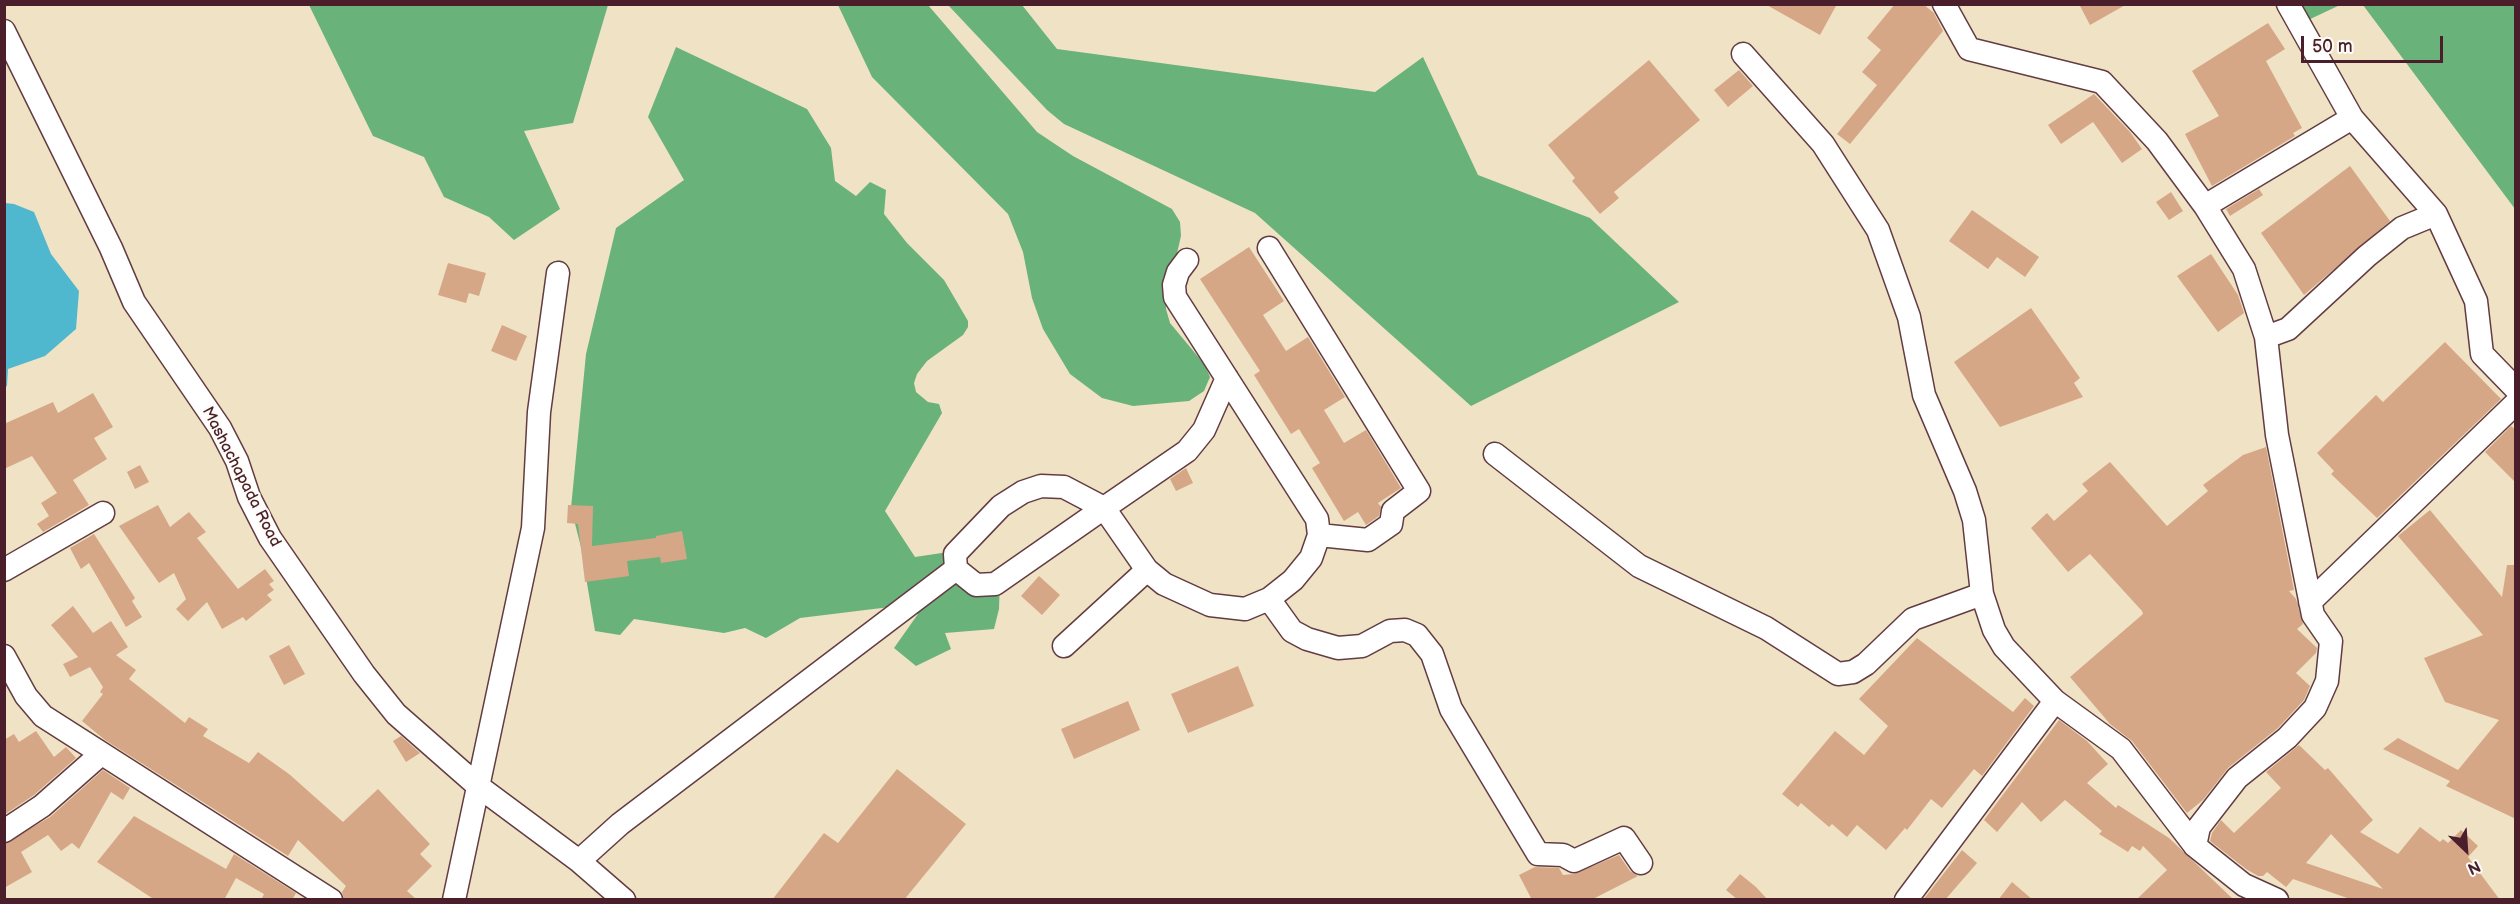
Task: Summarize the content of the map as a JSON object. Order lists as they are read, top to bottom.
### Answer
{
  "streets": {
    "street": ["Mashachapada Road"]
  },
  "scale_bar": "50 m",
  "north": "bottom right"
}
